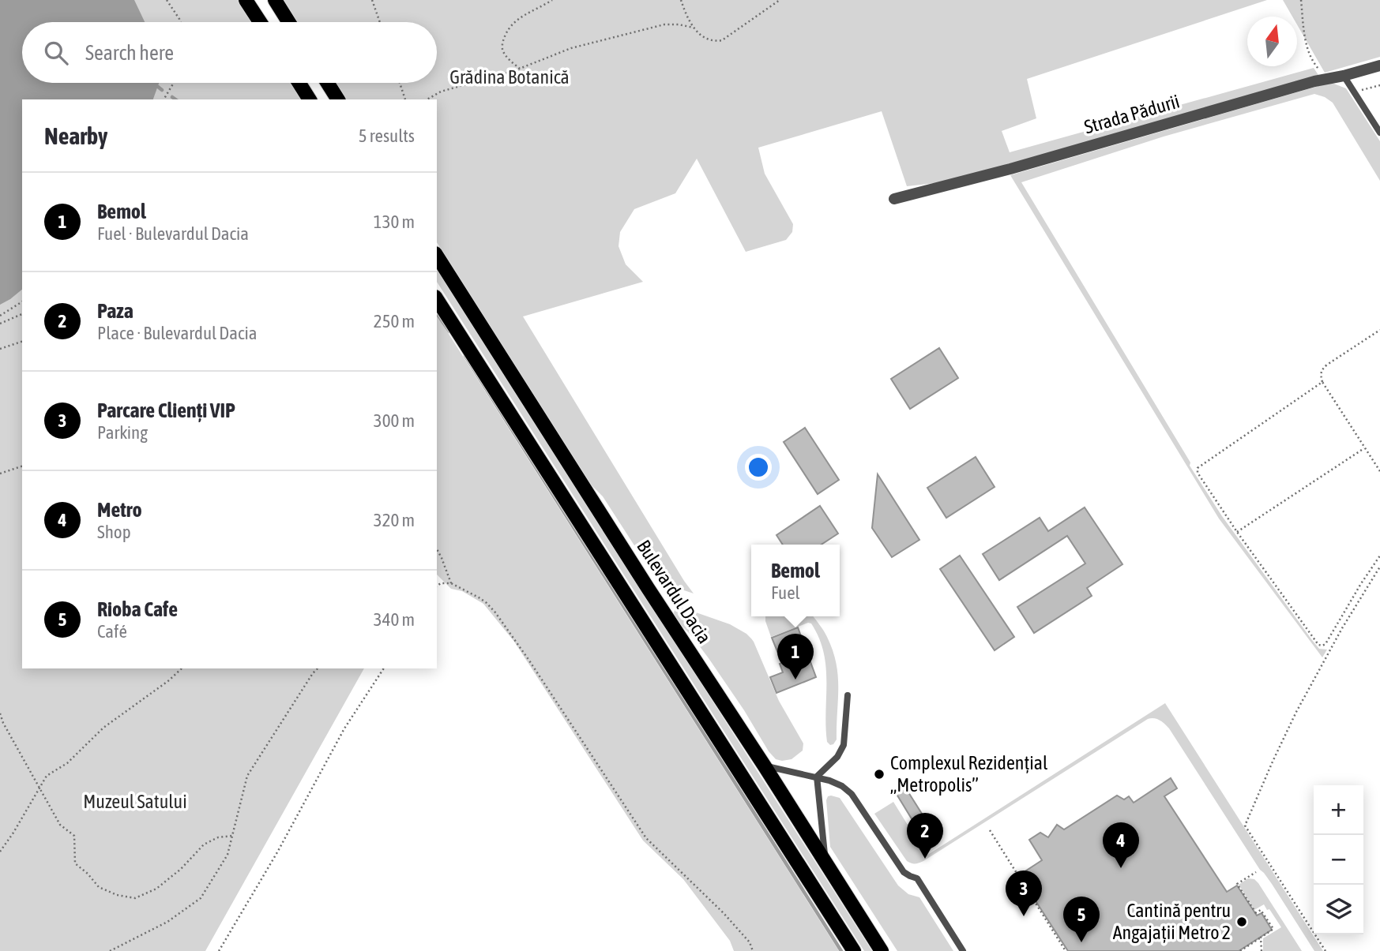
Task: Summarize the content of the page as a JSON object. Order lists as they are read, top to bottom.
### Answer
{
  "streets": {
    "main road": ["Bulevardul Dacia"],
    "street": ["Strada Pădurii"]
  },
  "parks": ["Grădina Botanică", "Muzeul Satului"],
  "places": ["Complexul Rezidențial „Metropolis”", "Cantină pentru Angajații Metro 2"],
  "north": "top",
  "page": {
    "search": "Search here",
    "heading": ["Nearby", "5 results"],
    "list": [
      {
        "mark": "1",
        "name": "Bemol",
        "note": "Fuel · Bulevardul Dacia",
        "value": "130 m"
      },
      {
        "mark": "2",
        "name": "Paza",
        "note": "Place · Bulevardul Dacia",
        "value": "250 m"
      },
      {
        "mark": "3",
        "name": "Parcare Clienți VIP",
        "note": "Parking",
        "value": "300 m"
      },
      {
        "mark": "4",
        "name": "Metro",
        "note": "Shop",
        "value": "320 m"
      },
      {
        "mark": "5",
        "name": "Rioba Cafe",
        "note": "Café",
        "value": "340 m"
      }
    ],
    "popup": ["Bemol", "Fuel"],
    "pins": [
      "1",
      "2",
      "4",
      "3",
      "5"
    ],
    "map_buttons": ["+", "−"]
  }
}
